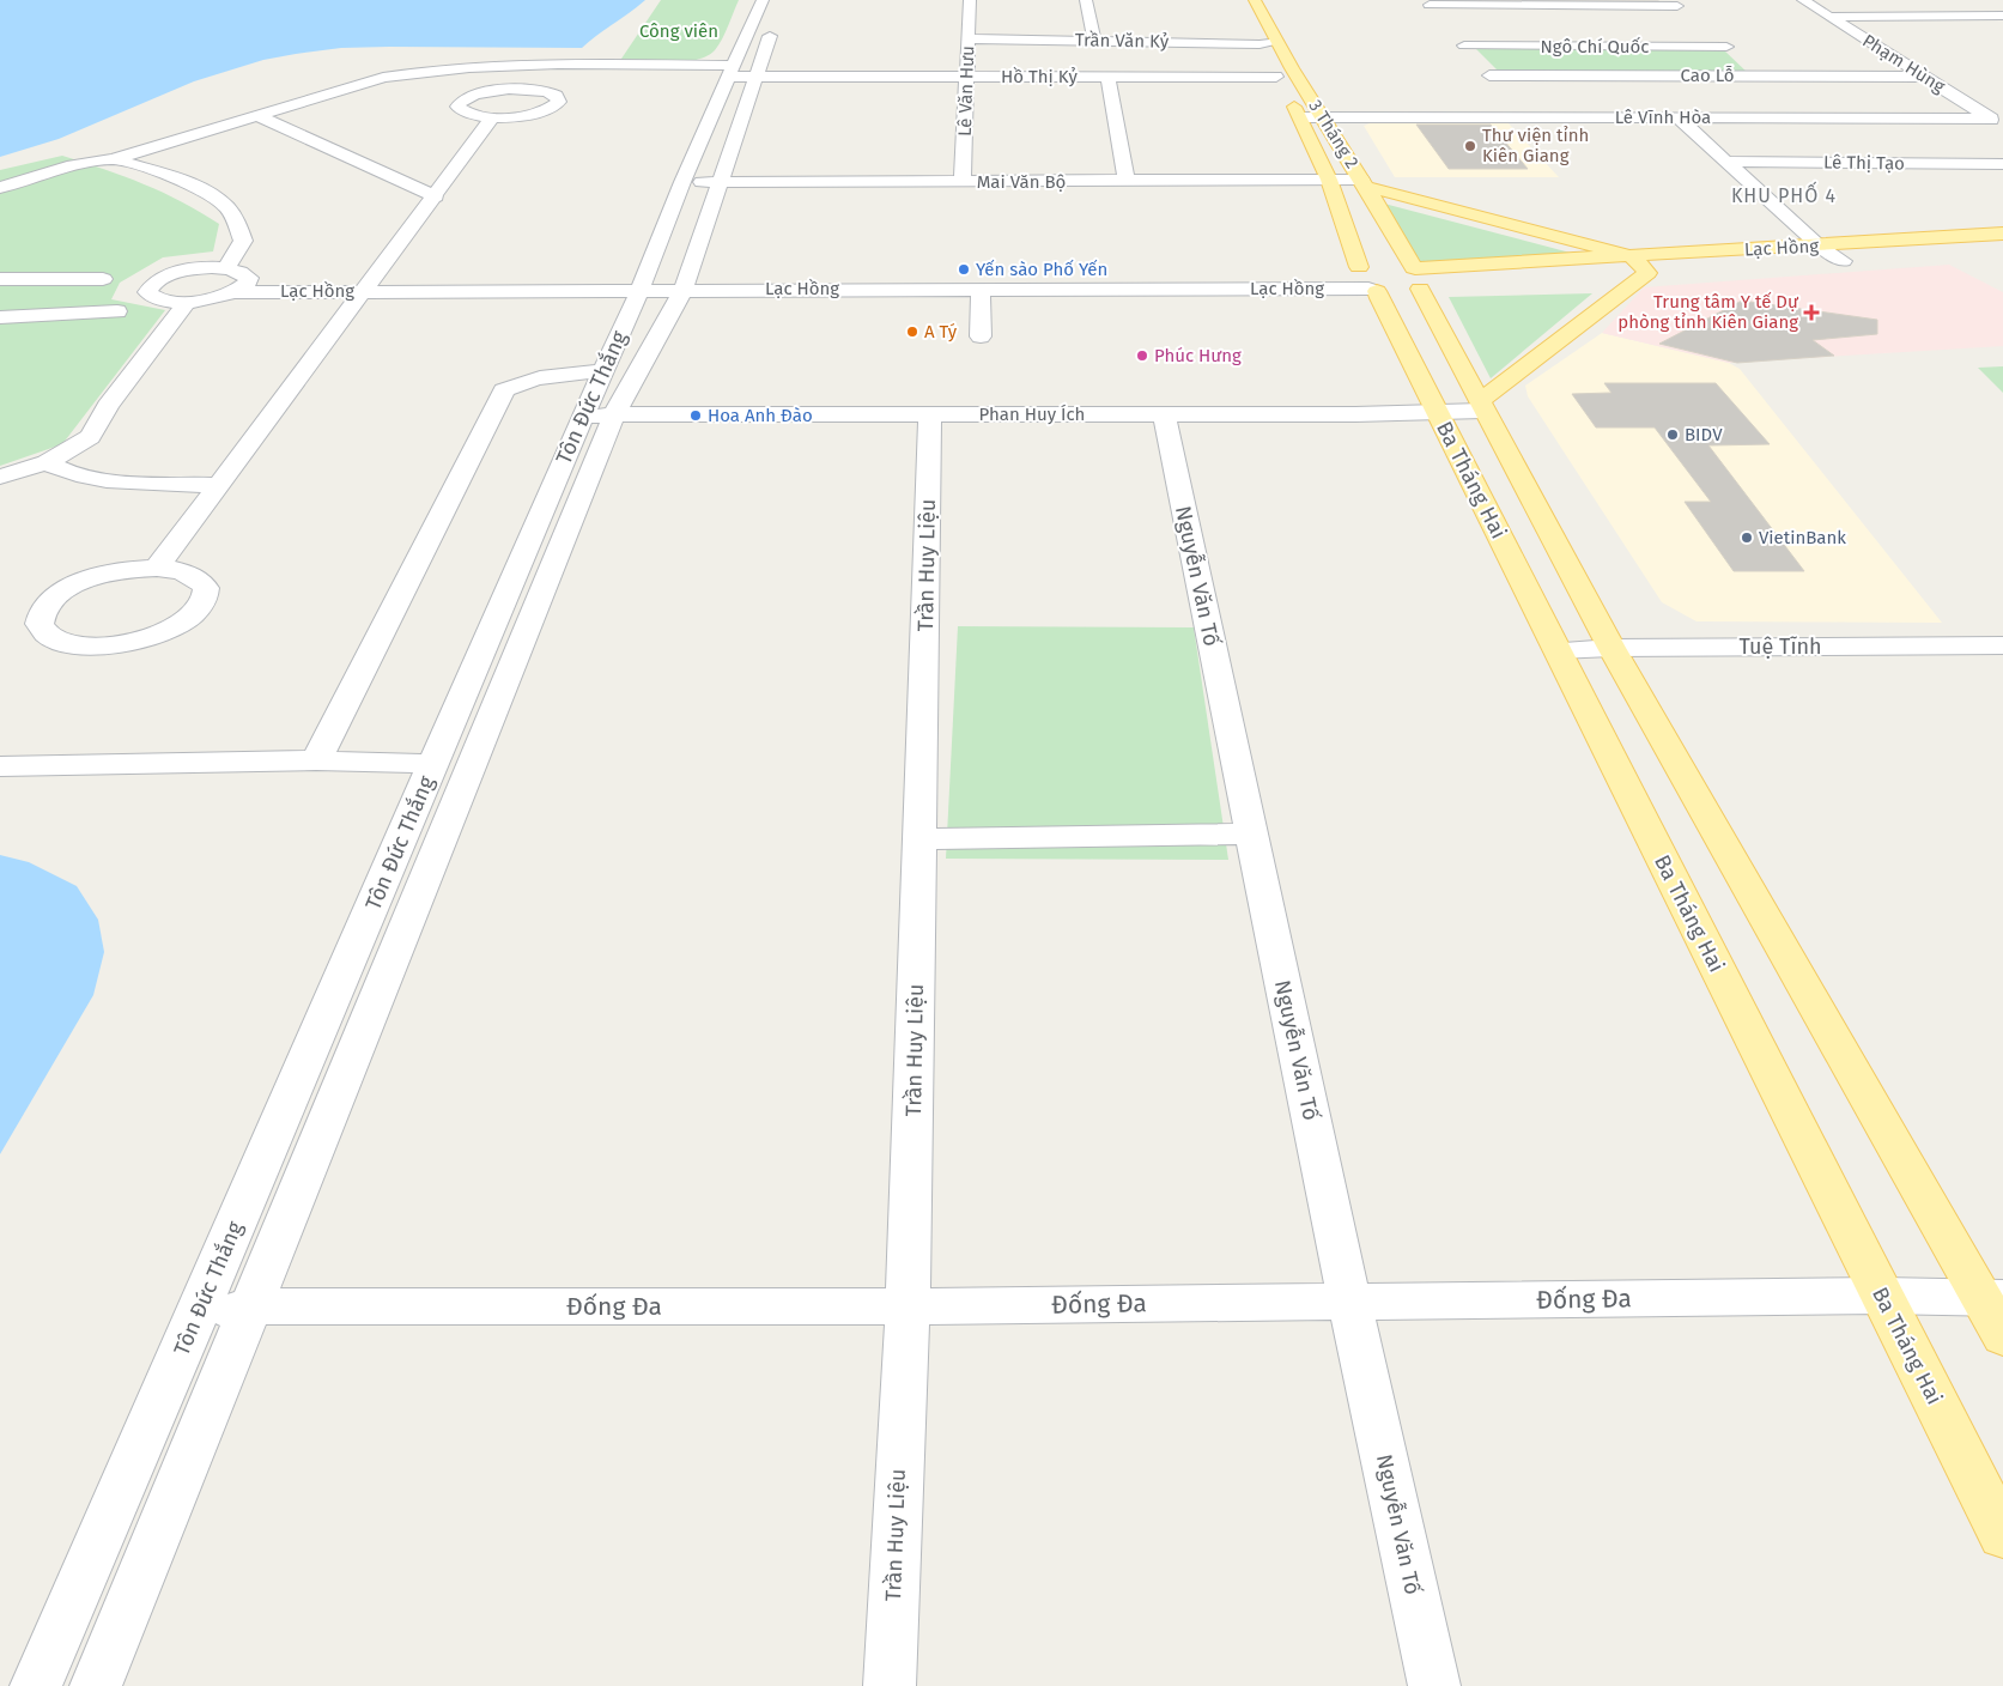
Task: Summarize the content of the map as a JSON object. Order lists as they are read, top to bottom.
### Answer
{
  "streets": {
    "main road": ["3 Tháng 2", "Lạc Hồng", "Ba Tháng Hai"],
    "street": [
      "Trần Văn Kỷ",
      "Ngô Chí Quốc",
      "Phạm Hùng",
      "Cao Lỗ",
      "Hồ Thị Kỷ",
      "Lê Văn Hưu",
      "Lê Vĩnh Hòa",
      "Lê Thị Tạo",
      "Mai Văn Bộ",
      "Tôn Đức Thắng",
      "Phan Huy Ích",
      "Trần Huy Liệu",
      "Nguyễn Văn Tố",
      "Tuệ Tĩnh",
      "Đống Đa"
    ]
  },
  "crossings": [
    ["Trần Văn Kỷ", "Lê Văn Hưu"],
    ["Trần Văn Kỷ", "3 Tháng 2"],
    ["Ngô Chí Quốc", "Cao Lỗ"],
    ["Phạm Hùng", "Cao Lỗ"],
    ["Phạm Hùng", "Lê Vĩnh Hòa"],
    ["Hồ Thị Kỷ", "Lê Văn Hưu"],
    ["Hồ Thị Kỷ", "3 Tháng 2"],
    ["Hồ Thị Kỷ", "Tôn Đức Thắng"],
    ["Lê Văn Hưu", "Mai Văn Bộ"],
    ["Lê Vĩnh Hòa", "3 Tháng 2"],
    ["3 Tháng 2", "Mai Văn Bộ"],
    ["3 Tháng 2", "Lạc Hồng"],
    ["3 Tháng 2", "Ba Tháng Hai"],
    ["Mai Văn Bộ", "Tôn Đức Thắng"],
    ["Lạc Hồng", "Tôn Đức Thắng"],
    ["Lạc Hồng", "Ba Tháng Hai"],
    ["Tôn Đức Thắng", "Phan Huy Ích"],
    ["Tôn Đức Thắng", "Đống Đa"],
    ["Phan Huy Ích", "Ba Tháng Hai"],
    ["Phan Huy Ích", "Trần Huy Liệu"],
    ["Phan Huy Ích", "Nguyễn Văn Tố"],
    ["Ba Tháng Hai", "Tuệ Tĩnh"],
    ["Ba Tháng Hai", "Đống Đa"],
    ["Trần Huy Liệu", "Đống Đa"],
    ["Nguyễn Văn Tố", "Đống Đa"]
  ],
  "districts": ["KHU PHỐ 4"],
  "parks": ["Công viên"],
  "places": {
    "other": [
      "Thư viện tỉnh Kiên Giang",
      "Yến sào Phố Yến",
      "A Tý",
      "Phúc Hưng",
      "Hoa Anh Đào",
      "BIDV",
      "VietinBank"
    ],
    "health": ["Trung tâm Y tế Dự phòng tỉnh Kiên Giang"]
  }
}
